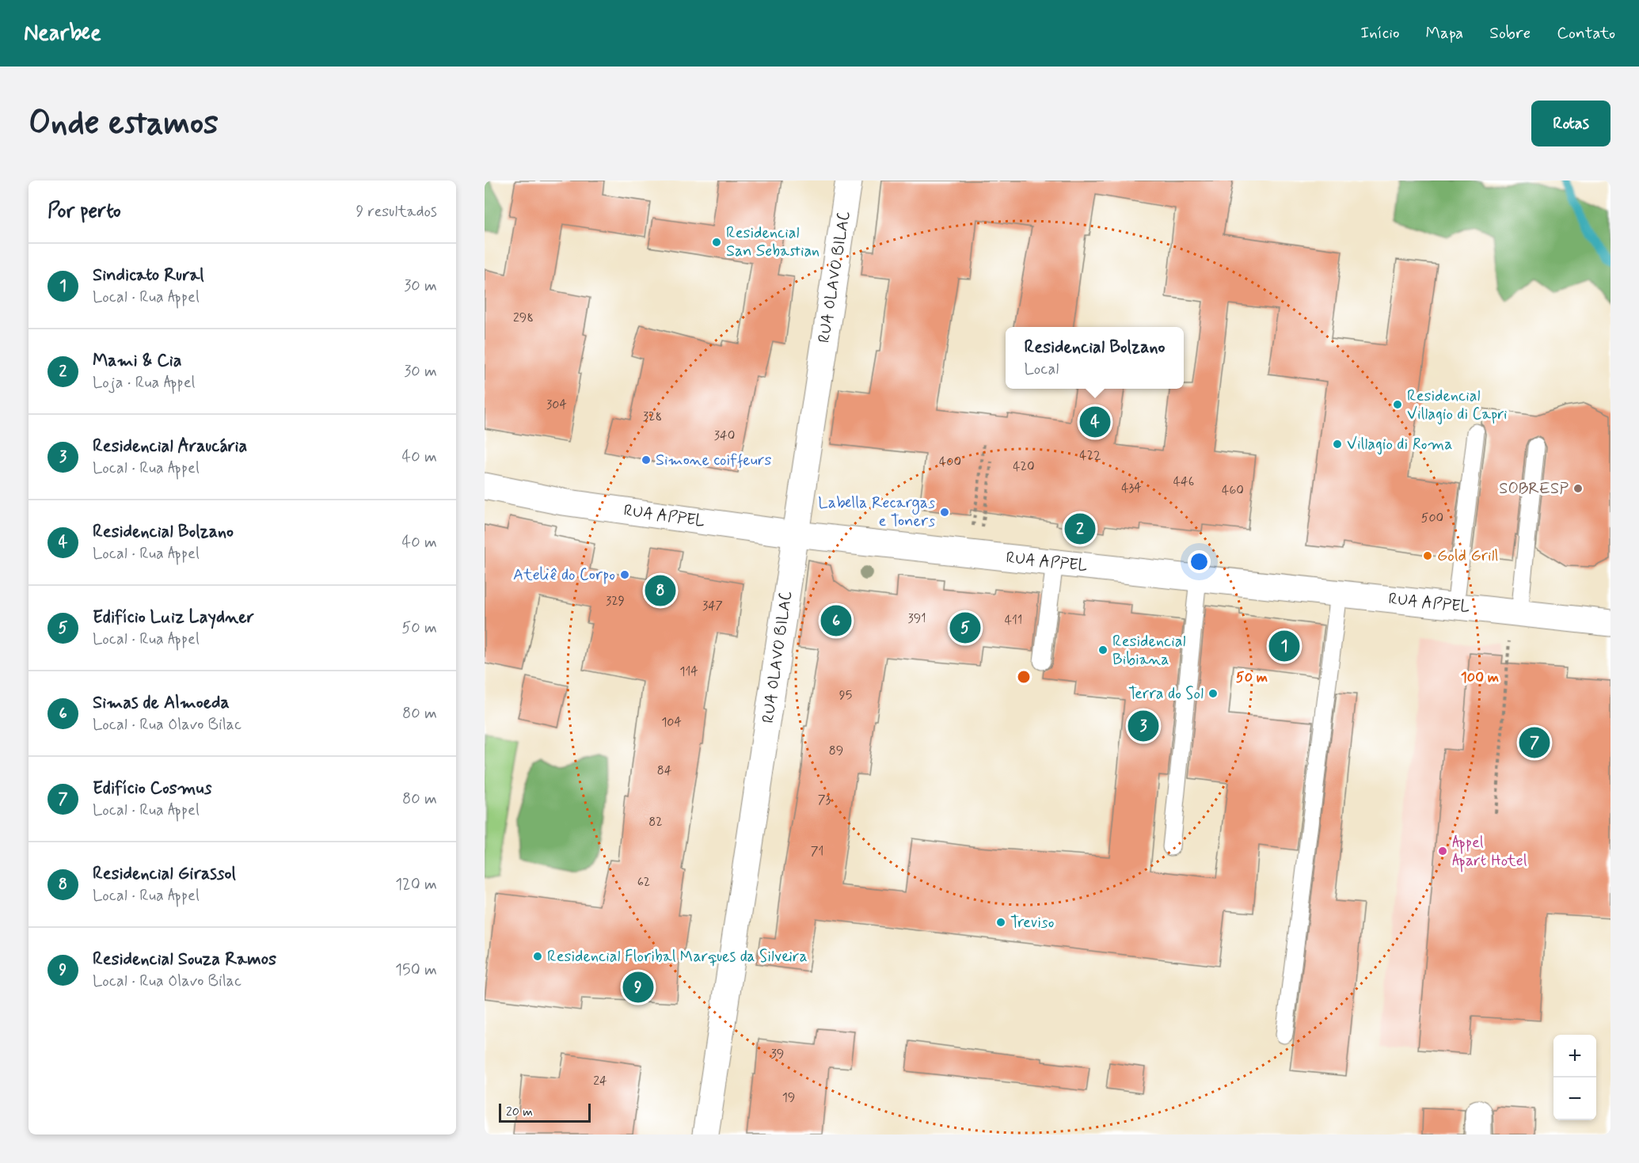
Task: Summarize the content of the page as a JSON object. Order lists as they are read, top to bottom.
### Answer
{
  "streets": {
    "street": ["RUA OLAVO BILAC", "RUA APPEL"]
  },
  "crossings": [
    ["RUA OLAVO BILAC", "RUA APPEL"]
  ],
  "places": [
    "Residencial San Sebastian",
    "Residencial Villagio di Capri",
    "Villagio di Roma",
    "Simone coiffeurs",
    "SOBRESP",
    "Labella Recargas e Toners",
    "Gold Grill",
    "Ateliê do Corpo",
    "Residencial Bibiana",
    "Terra do Sol",
    "Appel Apart Hotel",
    "Treviso",
    "Residencial Floribal Marques da Silveira"
  ],
  "house_numbers": [
    "298",
    "304",
    "328",
    "340",
    "422",
    "400",
    "420",
    "446",
    "434",
    "460",
    "500",
    "329",
    "347",
    "391",
    "411",
    "114",
    "95",
    "104",
    "89",
    "84",
    "73",
    "82",
    "71",
    "62",
    "39",
    "24",
    "19"
  ],
  "scale_bar": "20 m",
  "page": {
    "header": "Nearbee",
    "nav": [
      "Início",
      "Mapa",
      "Sobre",
      "Contato"
    ],
    "buttons": "Rotas",
    "title": "Onde estamos",
    "heading": ["Por perto", "9 resultados"],
    "list": [
      {
        "mark": "1",
        "name": "Sindicato Rural",
        "note": "Local · Rua Appel",
        "value": "30 m"
      },
      {
        "mark": "2",
        "name": "Mami & Cia",
        "note": "Loja · Rua Appel",
        "value": "30 m"
      },
      {
        "mark": "3",
        "name": "Residencial Araucária",
        "note": "Local · Rua Appel",
        "value": "40 m"
      },
      {
        "mark": "4",
        "name": "Residencial Bolzano",
        "note": "Local · Rua Appel",
        "value": "40 m"
      },
      {
        "mark": "5",
        "name": "Edifício Luiz Laydner",
        "note": "Local · Rua Appel",
        "value": "50 m"
      },
      {
        "mark": "6",
        "name": "Simas de Almoeda",
        "note": "Local · Rua Olavo Bilac",
        "value": "80 m"
      },
      {
        "mark": "7",
        "name": "Edifício Cosmus",
        "note": "Local · Rua Appel",
        "value": "80 m"
      },
      {
        "mark": "8",
        "name": "Residencial Girassol",
        "note": "Local · Rua Appel",
        "value": "120 m"
      },
      {
        "mark": "9",
        "name": "Residencial Souza Ramos",
        "note": "Local · Rua Olavo Bilac",
        "value": "150 m"
      }
    ],
    "popup": ["Residencial Bolzano", "Local"],
    "pins": [
      "4",
      "2",
      "8",
      "6",
      "5",
      "1",
      "3",
      "7",
      "9"
    ],
    "map_buttons": ["+", "−"],
    "scale": "20 m"
  },
  "rings": ["50 m", "100 m"]
}
